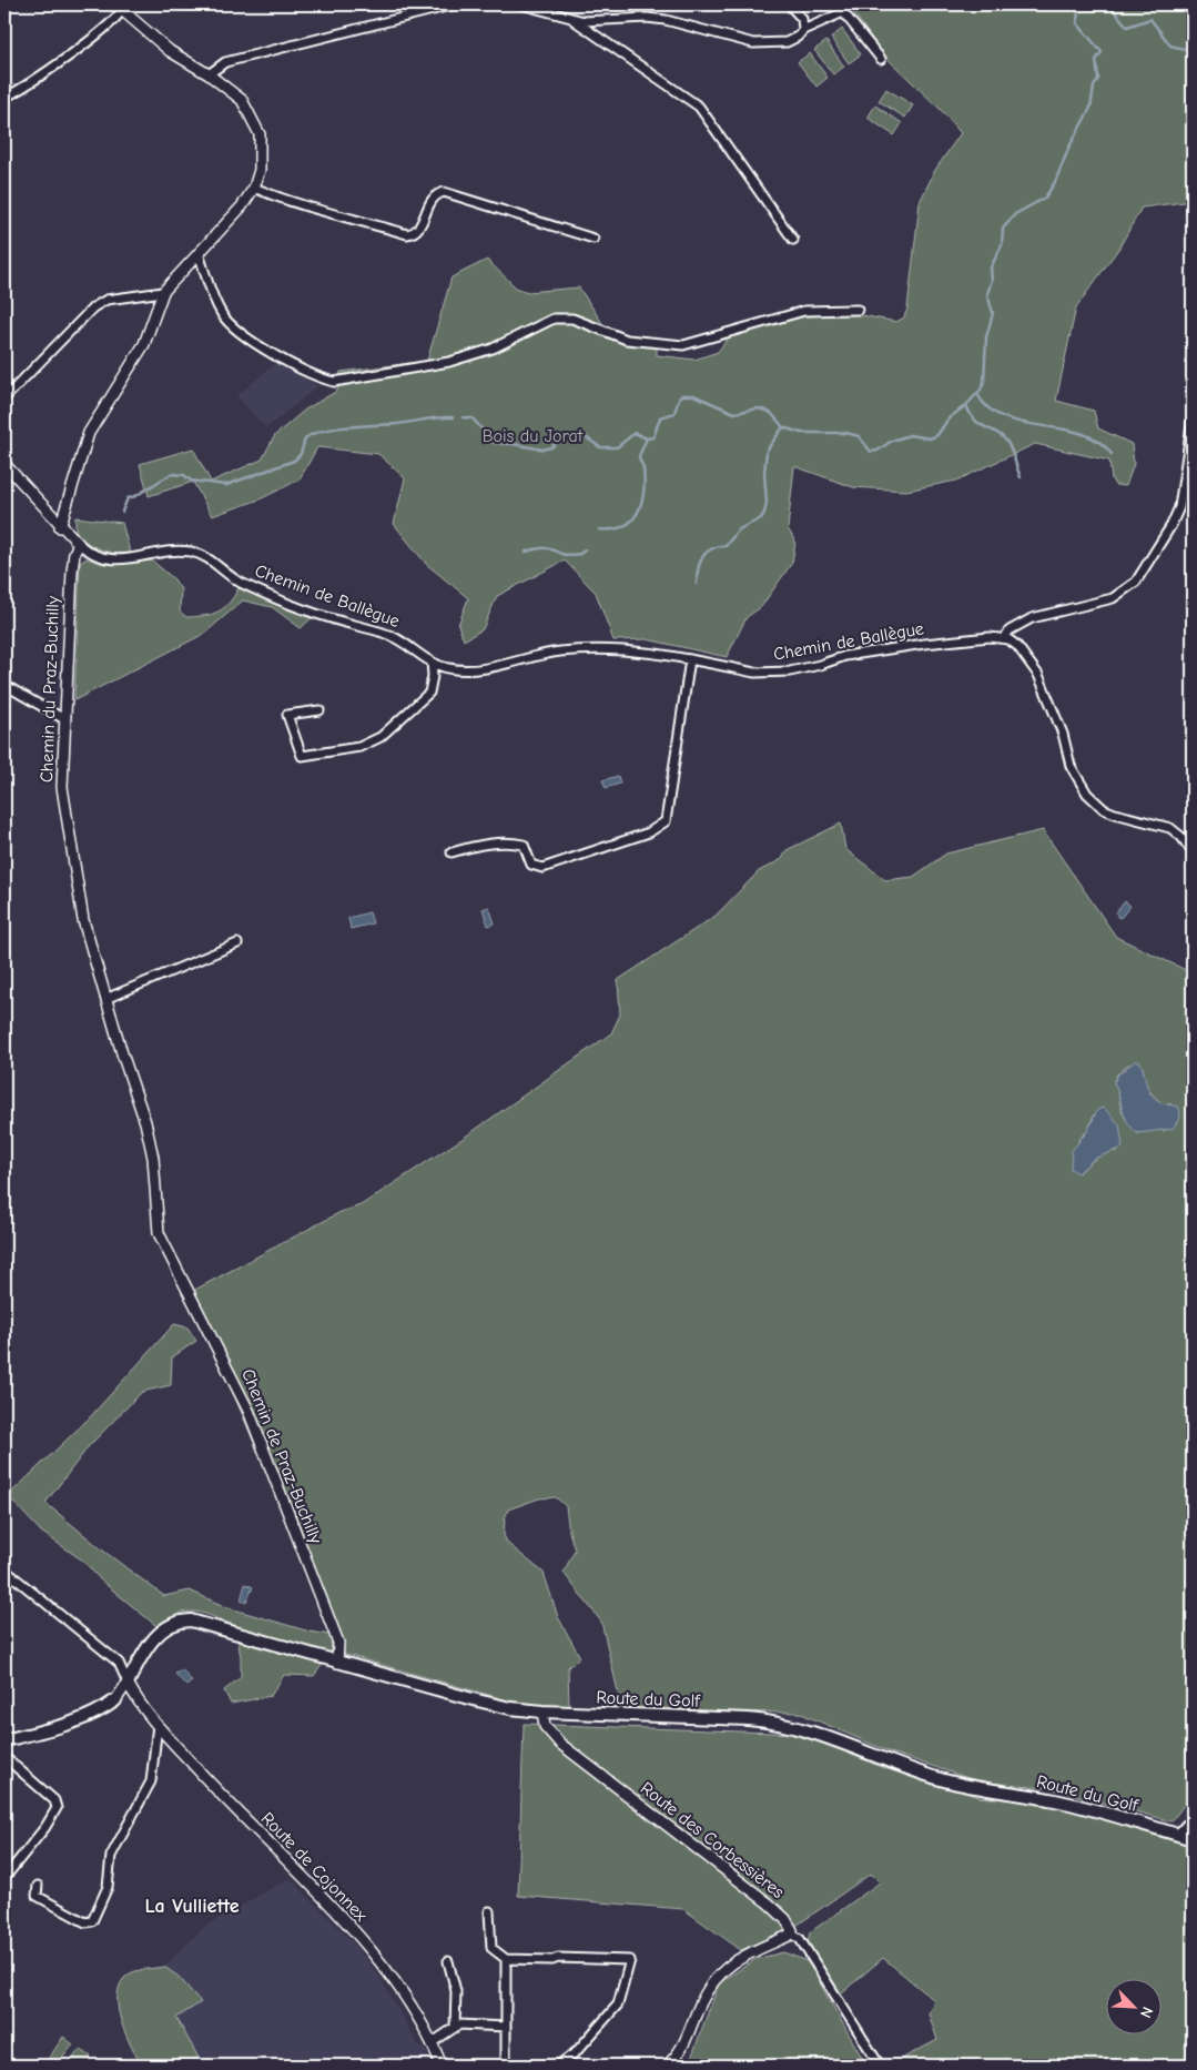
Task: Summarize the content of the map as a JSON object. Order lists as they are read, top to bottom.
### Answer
{
  "streets": {
    "main road": ["Route du Golf"],
    "street": [
      "Chemin de Ballègue",
      "Chemin du Praz-Buchilly",
      "Chemin de Praz-Buchilly",
      "Route des Corbessières",
      "Route de Cojonnex"
    ]
  },
  "crossings": [
    ["Chemin de Ballègue", "Chemin du Praz-Buchilly"],
    ["Chemin du Praz-Buchilly", "Chemin de Praz-Buchilly"],
    ["Chemin de Praz-Buchilly", "Route du Golf"],
    ["Route du Golf", "Route des Corbessières"],
    ["Route du Golf", "Route de Cojonnex"]
  ],
  "districts": ["La Vulliette"],
  "parks": ["Bois du Jorat"],
  "north": "bottom right"
}
